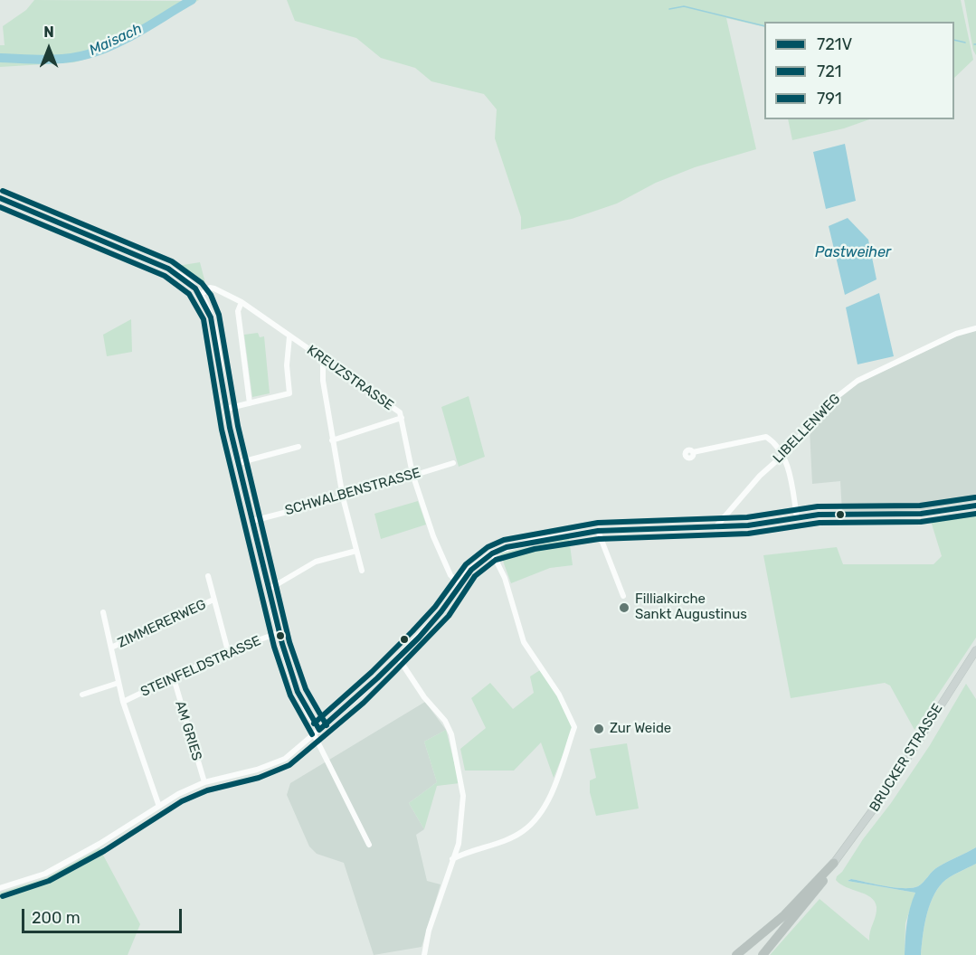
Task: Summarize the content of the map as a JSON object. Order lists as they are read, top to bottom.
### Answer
{
  "streets": {
    "main road": ["BRUCKER STRASSE"],
    "street": [
      "KREUZSTRASSE",
      "LIBELLENWEG",
      "SCHWALBENSTRASSE",
      "ZIMMERERWEG",
      "STEINFELDSTRASSE",
      "AM GRIES"
    ]
  },
  "crossings": [
    ["KREUZSTRASSE", "SCHWALBENSTRASSE"],
    ["STEINFELDSTRASSE", "AM GRIES"]
  ],
  "water": ["Maisach", "Pastweiher"],
  "places": ["Fillialkirche Sankt Augustinus", "Zur Weide"],
  "lines": ["transit line 791", "transit line 721V", "transit line 721"],
  "legend": ["721V", "721", "791"],
  "scale_bar": "200 m",
  "north": "top"
}
